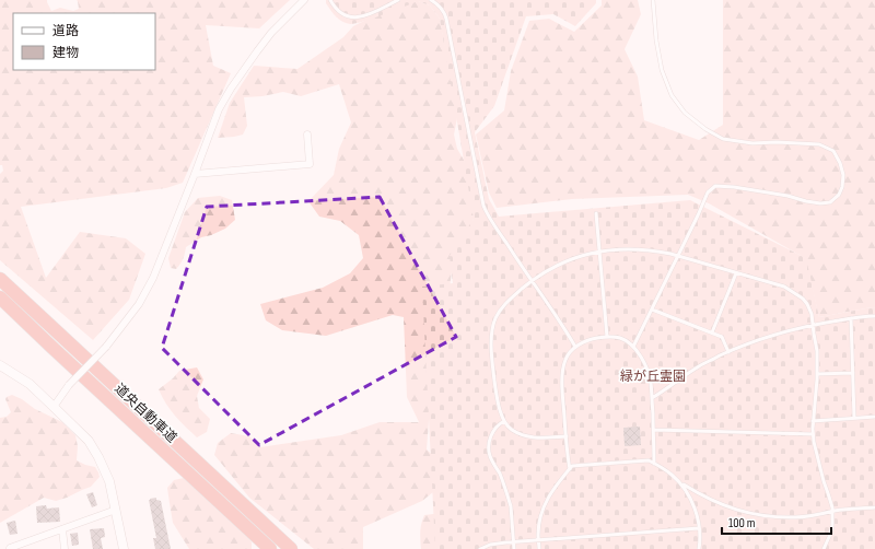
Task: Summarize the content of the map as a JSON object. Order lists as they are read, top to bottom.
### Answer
{
  "streets": {
    "highway": ["道央自動車道"]
  },
  "parks": ["緑が丘霊園"],
  "legend": ["道路", "建物"],
  "scale_bar": "100 m"
}
